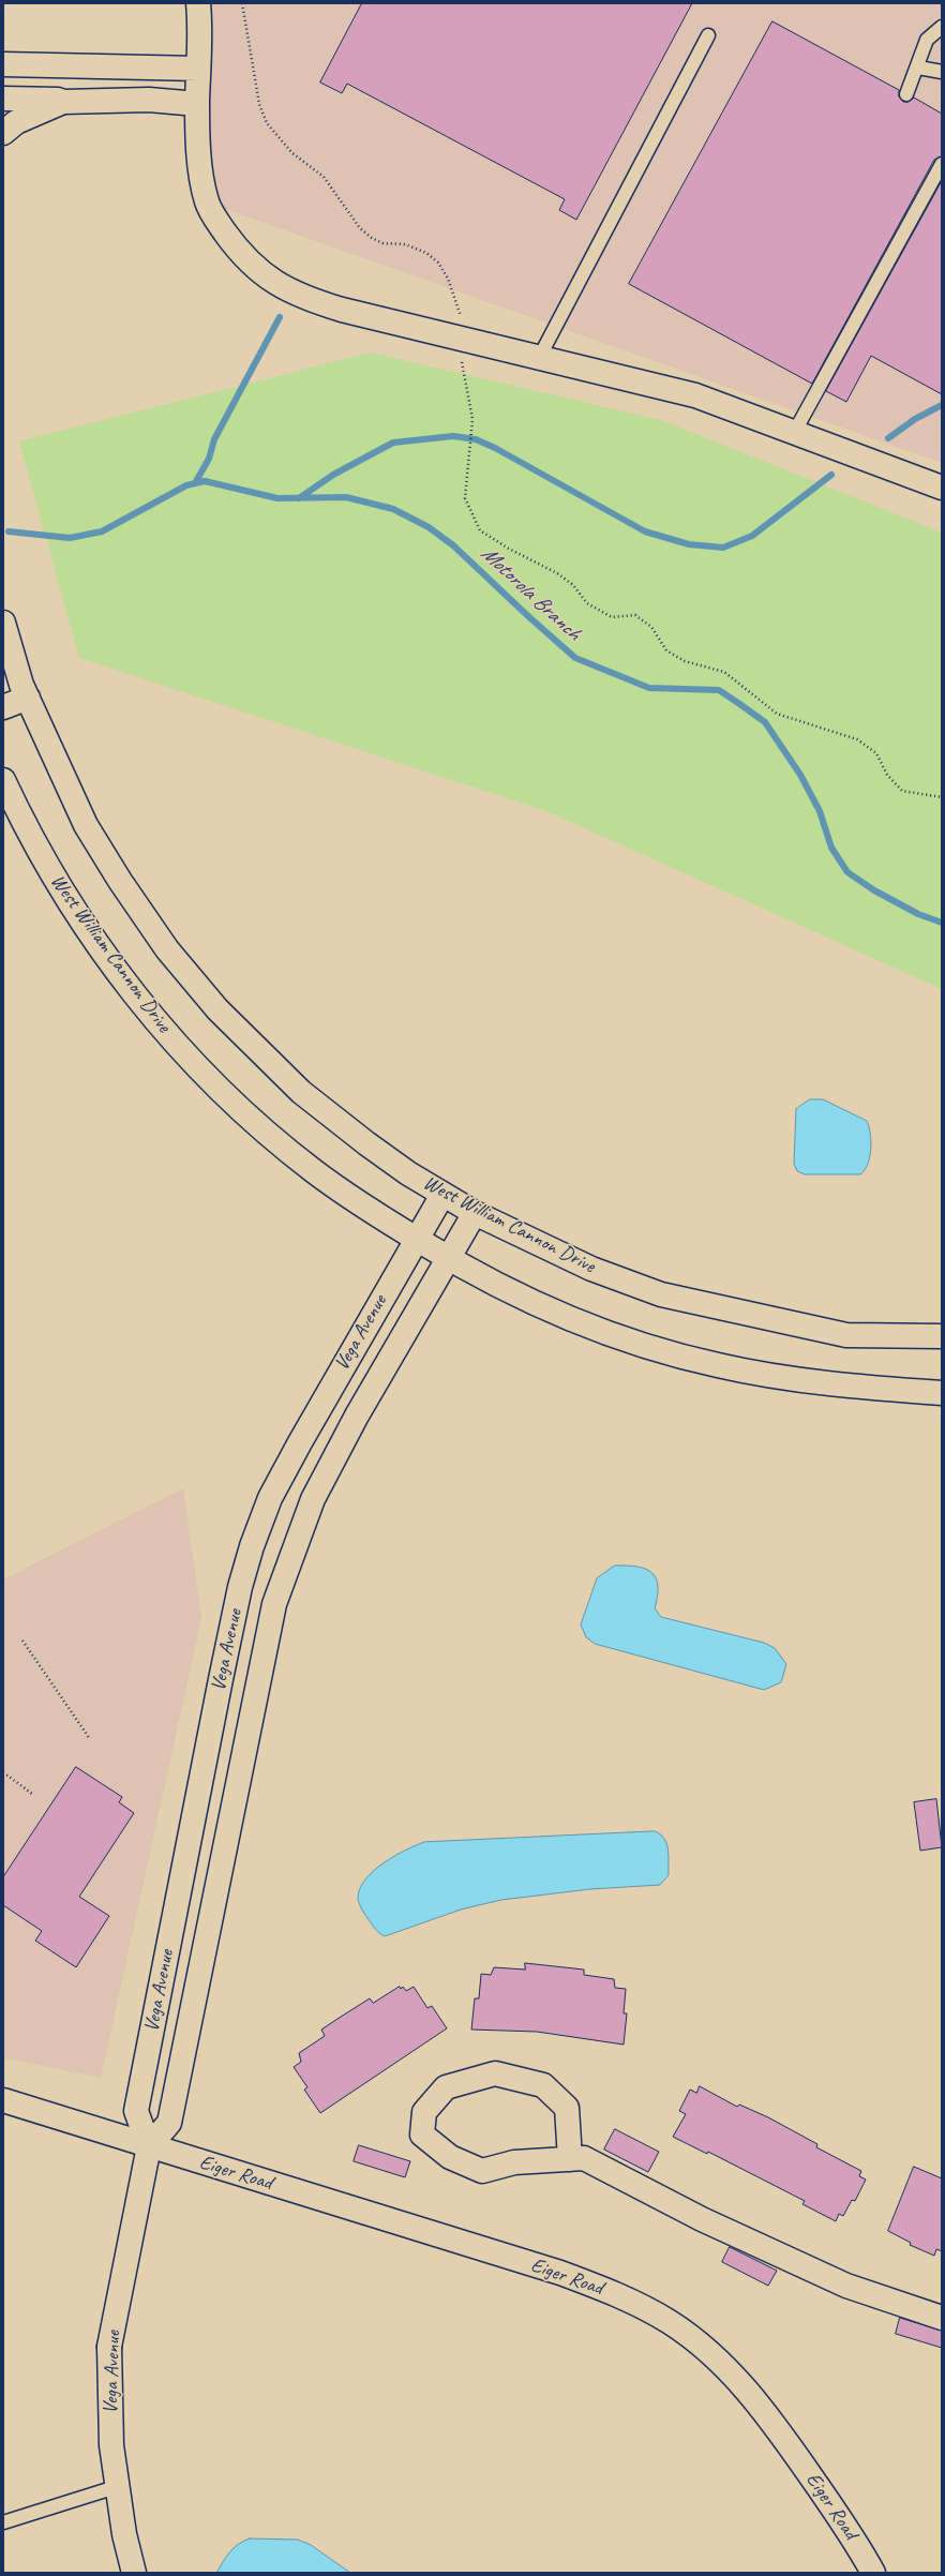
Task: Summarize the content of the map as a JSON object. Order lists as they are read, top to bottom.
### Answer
{
  "streets": {
    "street": ["West William Cannon Drive", "Vega Avenue", "Eiger Road"]
  },
  "crossings": [
    ["West William Cannon Drive", "Vega Avenue"],
    ["Vega Avenue", "Eiger Road"]
  ],
  "water": ["Motorola Branch"]
}
